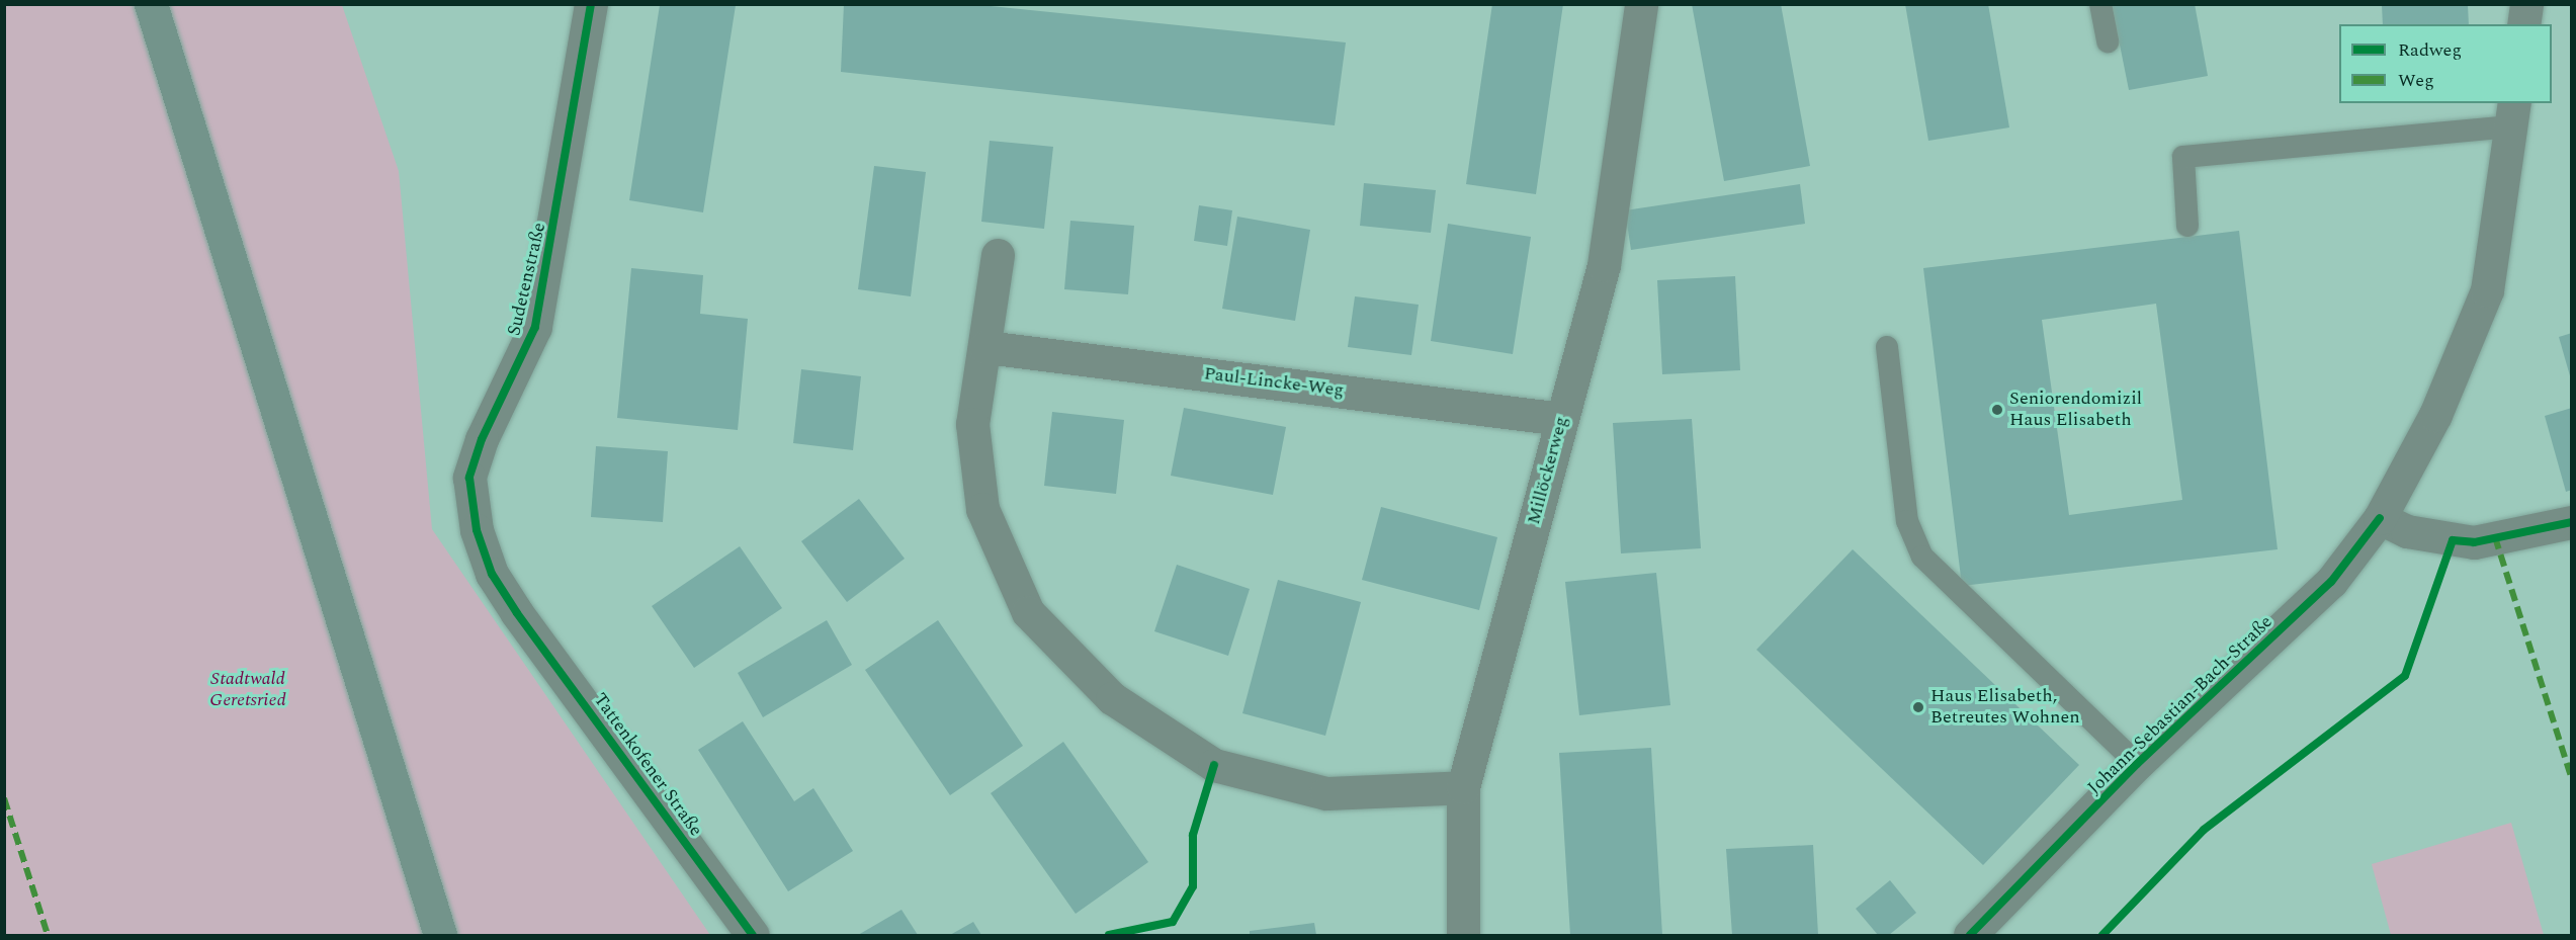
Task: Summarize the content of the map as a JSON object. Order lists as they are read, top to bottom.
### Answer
{
  "streets": {
    "street": [
      "Sudetenstraße",
      "Paul-Lincke-Weg",
      "Millöckerweg",
      "Johann-Sebastian-Bach-Straße",
      "Tattenkofener Straße"
    ]
  },
  "crossings": [
    ["Sudetenstraße", "Tattenkofener Straße"],
    ["Paul-Lincke-Weg", "Millöckerweg"]
  ],
  "parks": ["Stadtwald Geretsried"],
  "places": ["Seniorendomizil Haus Elisabeth", "Haus Elisabeth, Betreutes Wohnen"],
  "legend": ["Radweg", "Weg"]
}
